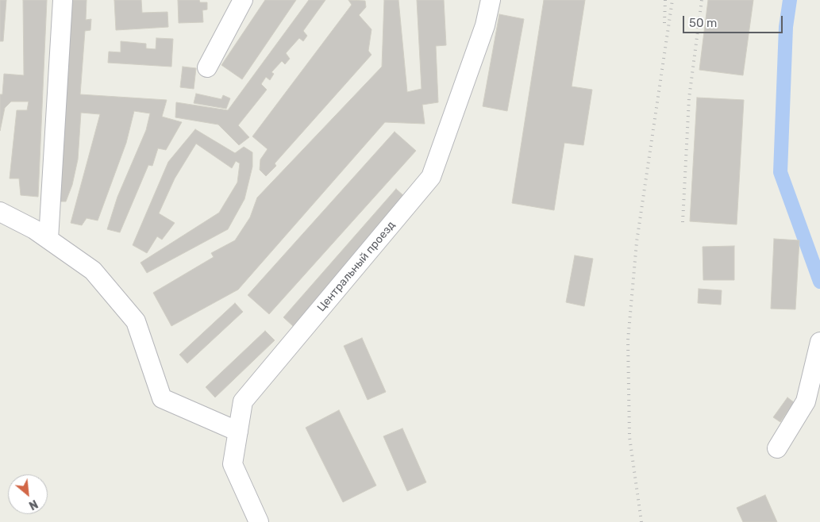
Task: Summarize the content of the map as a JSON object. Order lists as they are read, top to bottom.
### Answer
{
  "streets": {
    "street": ["Центральный проезд"]
  },
  "scale_bar": "50 m",
  "north": "bottom right"
}
